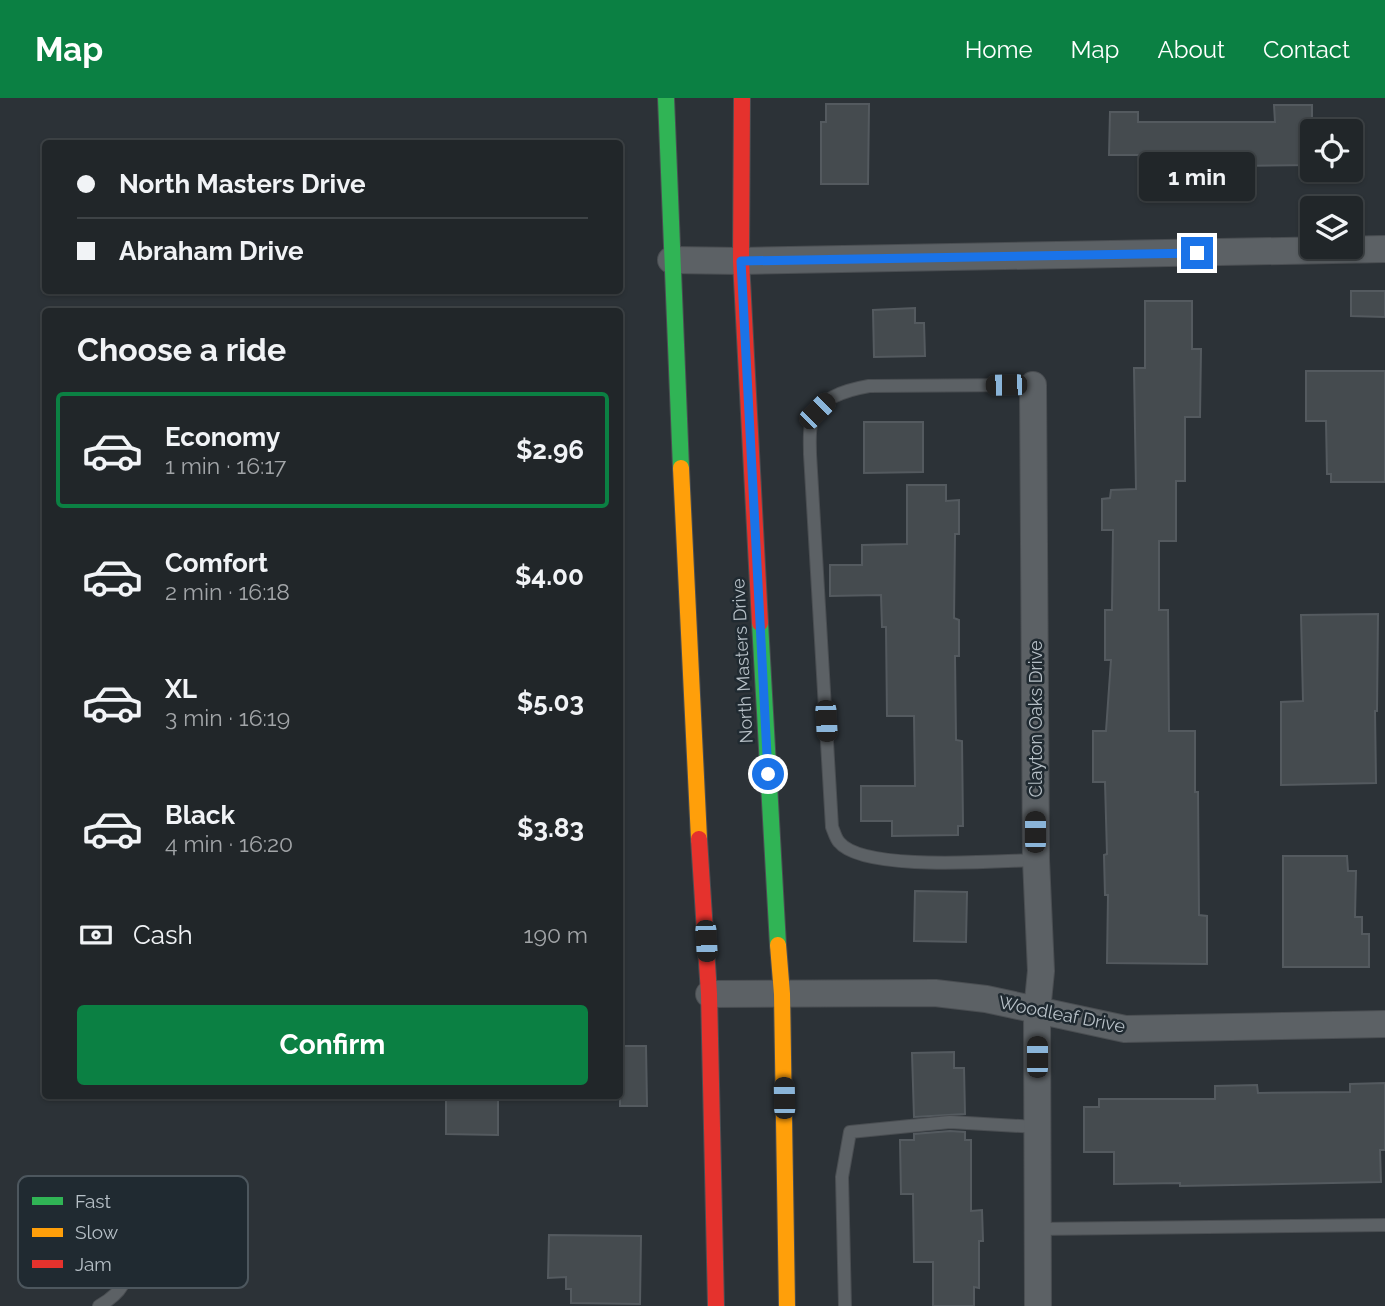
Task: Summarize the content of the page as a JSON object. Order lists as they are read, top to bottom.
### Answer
{
  "streets": {
    "main road": ["North Masters Drive"],
    "street": ["Clayton Oaks Drive", "Woodleaf Drive"]
  },
  "crossings": [
    ["North Masters Drive", "Woodleaf Drive"],
    ["Clayton Oaks Drive", "Woodleaf Drive"]
  ],
  "legend": ["Fast", "Slow", "Jam"],
  "page": {
    "header": "Map",
    "nav": [
      "Home",
      "Map",
      "About",
      "Contact"
    ],
    "banner": ["North Masters Drive", "Abraham Drive"],
    "bubble": "1 min",
    "heading": "Choose a ride",
    "list": [
      {
        "name": "Economy",
        "note": "1 min · 16:17",
        "value": "$2.96"
      },
      {
        "name": "Comfort",
        "note": "2 min · 16:18",
        "value": "$4.00"
      },
      {
        "name": "XL",
        "note": "3 min · 16:19",
        "value": "$5.03"
      },
      {
        "name": "Black",
        "note": "4 min · 16:20",
        "value": "$3.83"
      }
    ],
    "pay": ["Cash", "190 m"],
    "buttons": "Confirm"
  }
}
